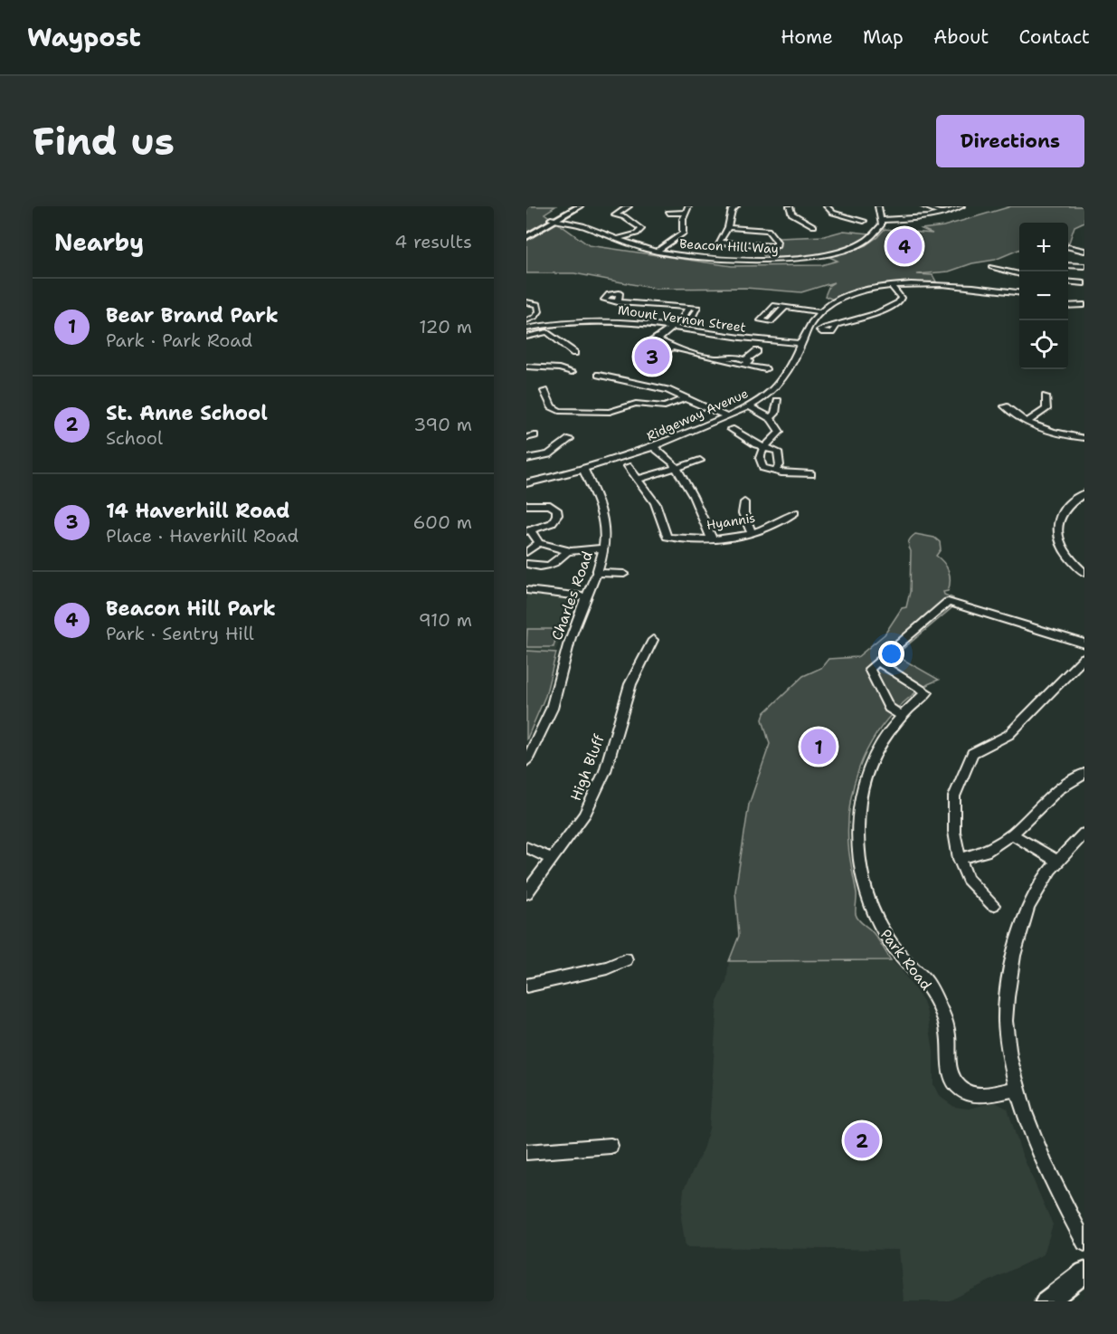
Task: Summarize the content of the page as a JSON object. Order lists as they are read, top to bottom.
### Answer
{
  "streets": {
    "street": [
      "Beacon Hill Way",
      "Mount Vernon Street",
      "Ridgeway Avenue",
      "Hyannis",
      "Charles Road",
      "High Bluff",
      "Park Road"
    ]
  },
  "crossings": [
    ["Mount Vernon Street", "Ridgeway Avenue"],
    ["Ridgeway Avenue", "Charles Road"]
  ],
  "page": {
    "header": "Waypost",
    "nav": [
      "Home",
      "Map",
      "About",
      "Contact"
    ],
    "buttons": "Directions",
    "title": "Find us",
    "heading": ["Nearby", "4 results"],
    "map_buttons": ["+", "−"],
    "pins": [
      "4",
      "3",
      "1",
      "2"
    ],
    "list": [
      {
        "mark": "1",
        "name": "Bear Brand Park",
        "note": "Park · Park Road",
        "value": "120 m"
      },
      {
        "mark": "2",
        "name": "St. Anne School",
        "note": "School",
        "value": "390 m"
      },
      {
        "mark": "3",
        "name": "14 Haverhill Road",
        "note": "Place · Haverhill Road",
        "value": "600 m"
      },
      {
        "mark": "4",
        "name": "Beacon Hill Park",
        "note": "Park · Sentry Hill",
        "value": "910 m"
      }
    ]
  }
}
